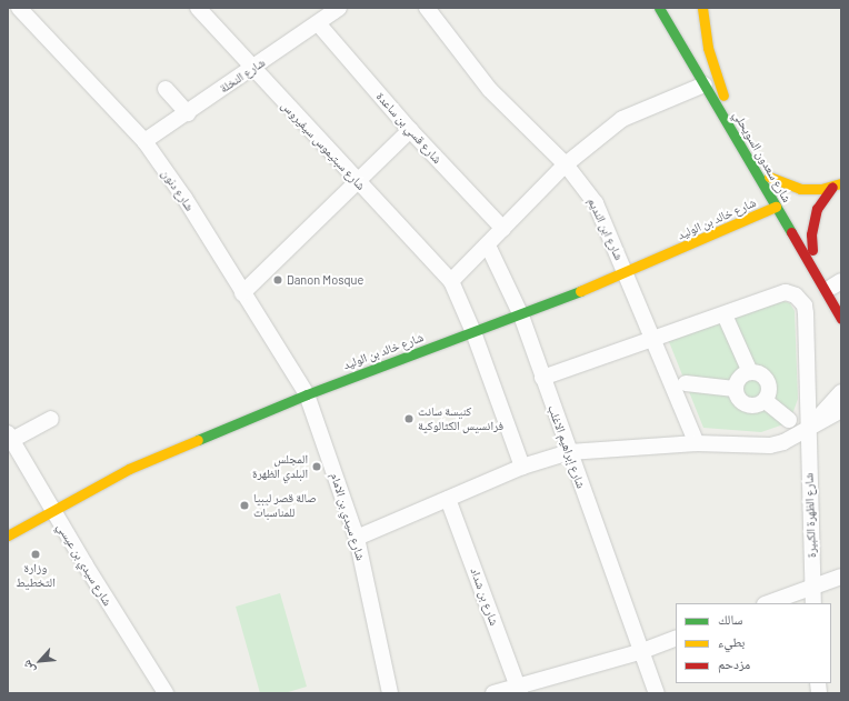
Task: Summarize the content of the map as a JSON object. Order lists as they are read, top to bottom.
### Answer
{
  "streets": {
    "street": [
      "شارع النخلة",
      "شارع قسي بن ساعدة",
      "شارع سبتيموس سيفيروس",
      "شارع سعدون السويحلي",
      "شارع دنون",
      "شارع خالد بن الوليد",
      "شارع ابن النديم",
      "شارع إبراهيم الاغلب",
      "شارع الظهرة الكبيرة",
      "شارع سيدي بن الامام",
      "شارع سيدي بن عيسي",
      "شارع بن شداد"
    ]
  },
  "crossings": [
    ["شارع النخلة", "شارع قسي بن ساعدة"],
    ["شارع النخلة", "شارع سبتيموس سيفيروس"],
    ["شارع النخلة", "شارع دنون"],
    ["شارع سبتيموس سيفيروس", "شارع خالد بن الوليد"],
    ["شارع سعدون السويحلي", "شارع خالد بن الوليد"],
    ["شارع دنون", "شارع خالد بن الوليد"],
    ["شارع دنون", "شارع سيدي بن الامام"],
    ["شارع خالد بن الوليد", "شارع ابن النديم"],
    ["شارع خالد بن الوليد", "شارع إبراهيم الاغلب"],
    ["شارع خالد بن الوليد", "شارع سيدي بن الامام"],
    ["شارع خالد بن الوليد", "شارع سيدي بن عيسي"],
    ["شارع ابن النديم", "شارع الظهرة الكبيرة"],
    ["شارع إبراهيم الاغلب", "شارع الظهرة الكبيرة"]
  ],
  "places": [
    "Danon Mosque",
    "كنيسة سانت فرانسيس الكثالوكية",
    "المجلس البلدي الظهرة",
    "صالة قصر ليبيا للمناسبات",
    "وزارة التخطيط"
  ],
  "legend": ["سالك", "بطيء", "مزدحم"],
  "north": "bottom left"
}
